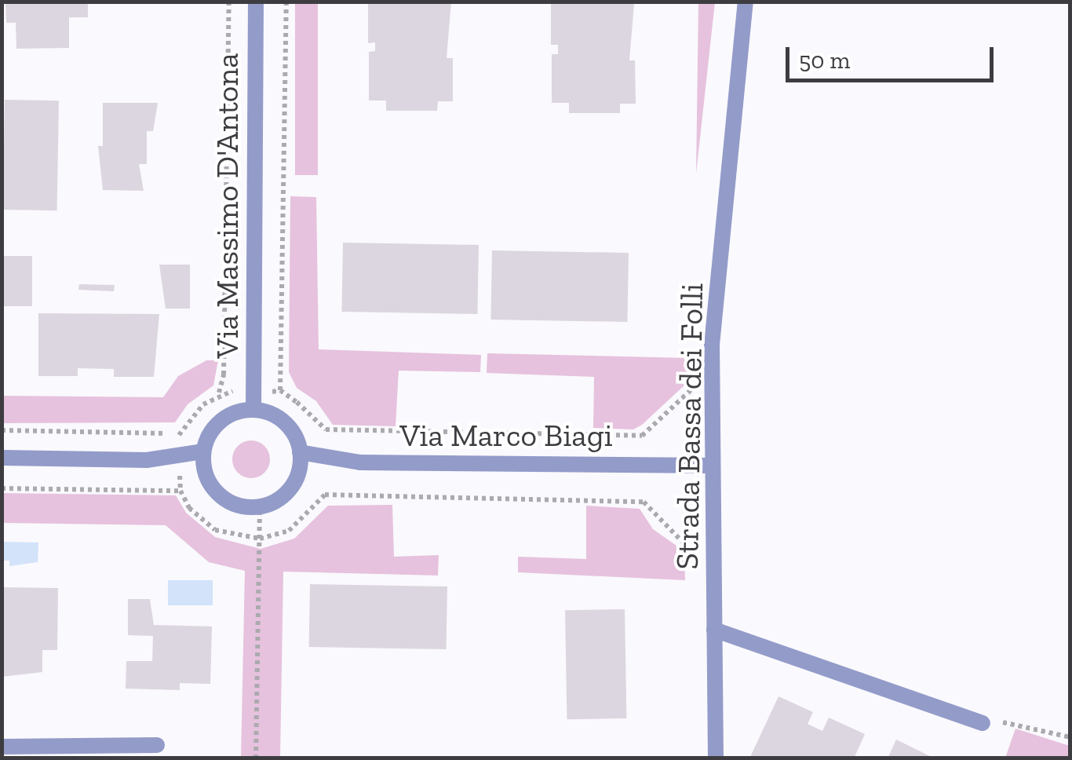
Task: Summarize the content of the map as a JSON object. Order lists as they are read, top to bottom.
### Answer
{
  "streets": {
    "street": ["Via Massimo D'Antona", "Strada Bassa dei Folli", "Via Marco Biagi"]
  },
  "crossings": [
    ["Via Massimo D'Antona", "Via Marco Biagi"],
    ["Strada Bassa dei Folli", "Via Marco Biagi"]
  ],
  "scale_bar": "50 m"
}
